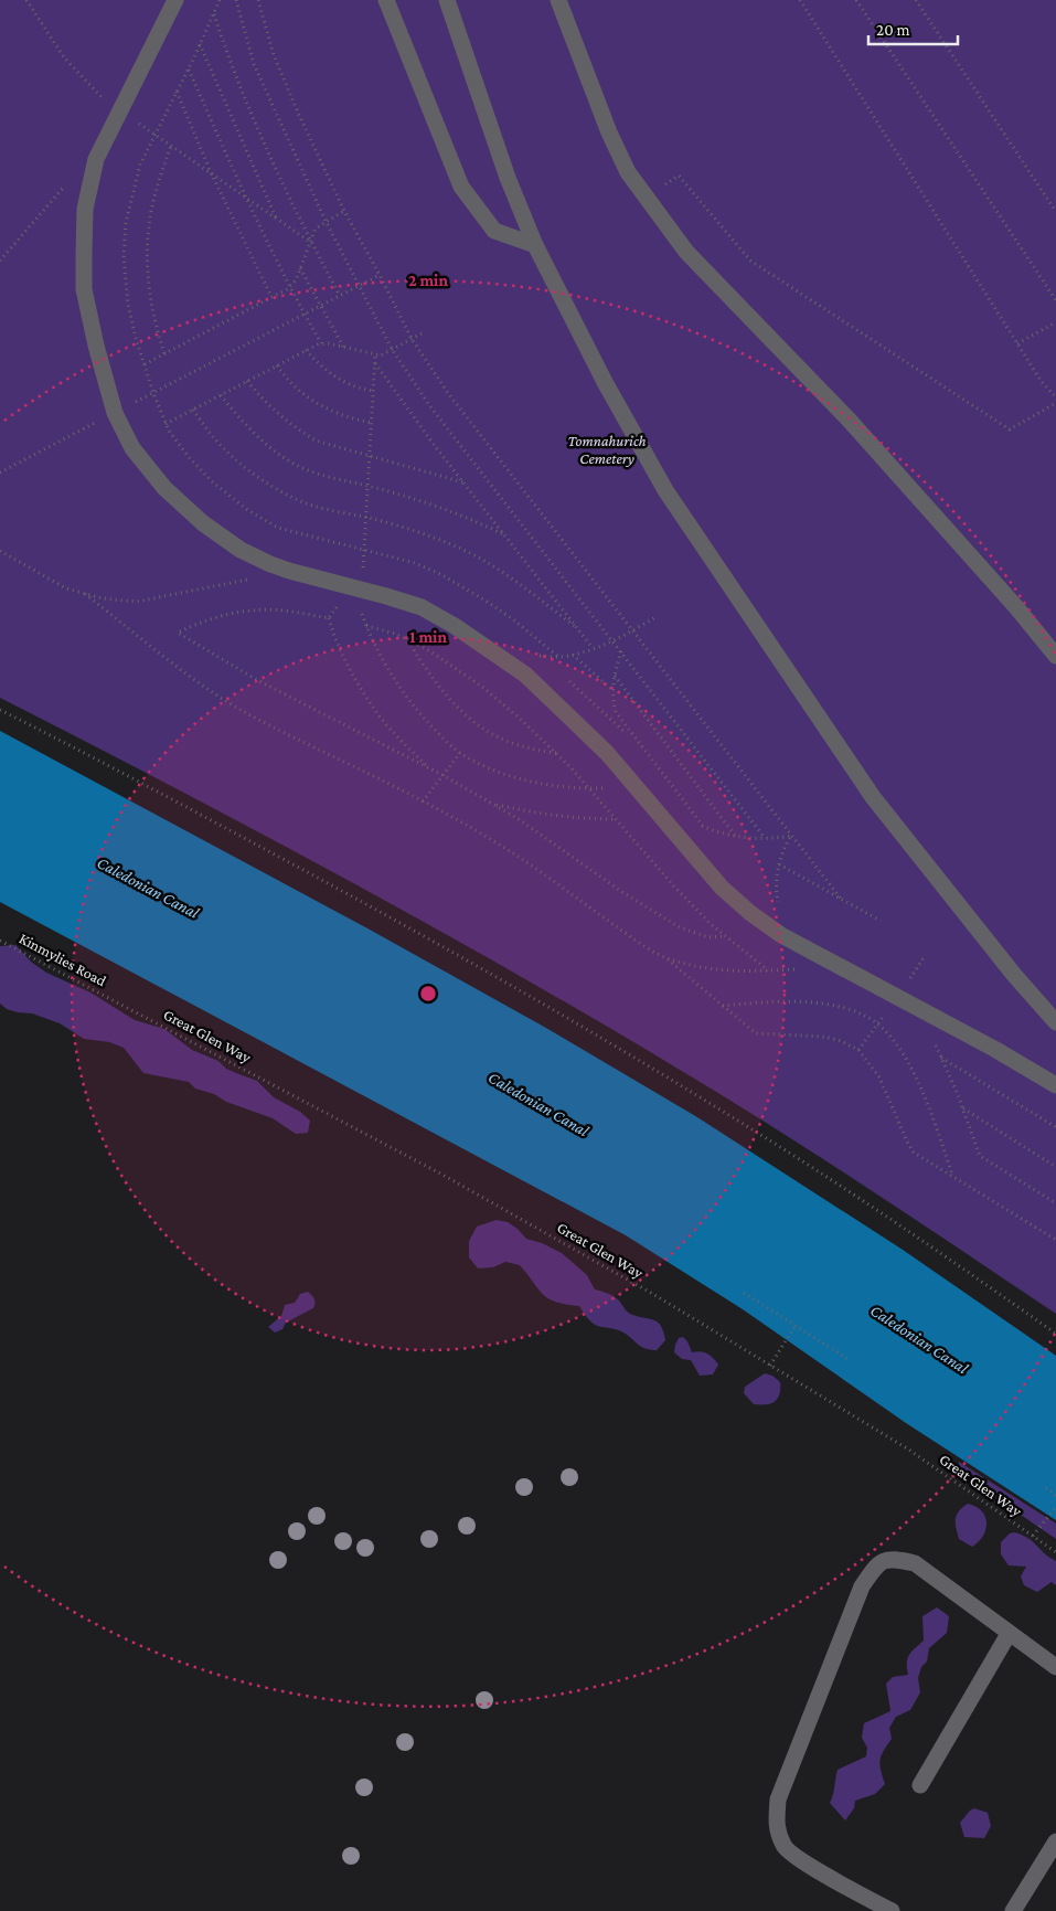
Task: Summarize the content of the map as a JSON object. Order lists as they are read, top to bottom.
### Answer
{
  "streets": {
    "path": ["Kinmylies Road", "Great Glen Way"]
  },
  "crossings": [
    ["Kinmylies Road", "Great Glen Way"]
  ],
  "water": ["Caledonian Canal"],
  "parks": ["Tomnahurich Cemetery"],
  "scale_bar": "20 m",
  "rings": ["2 min", "1 min"]
}
